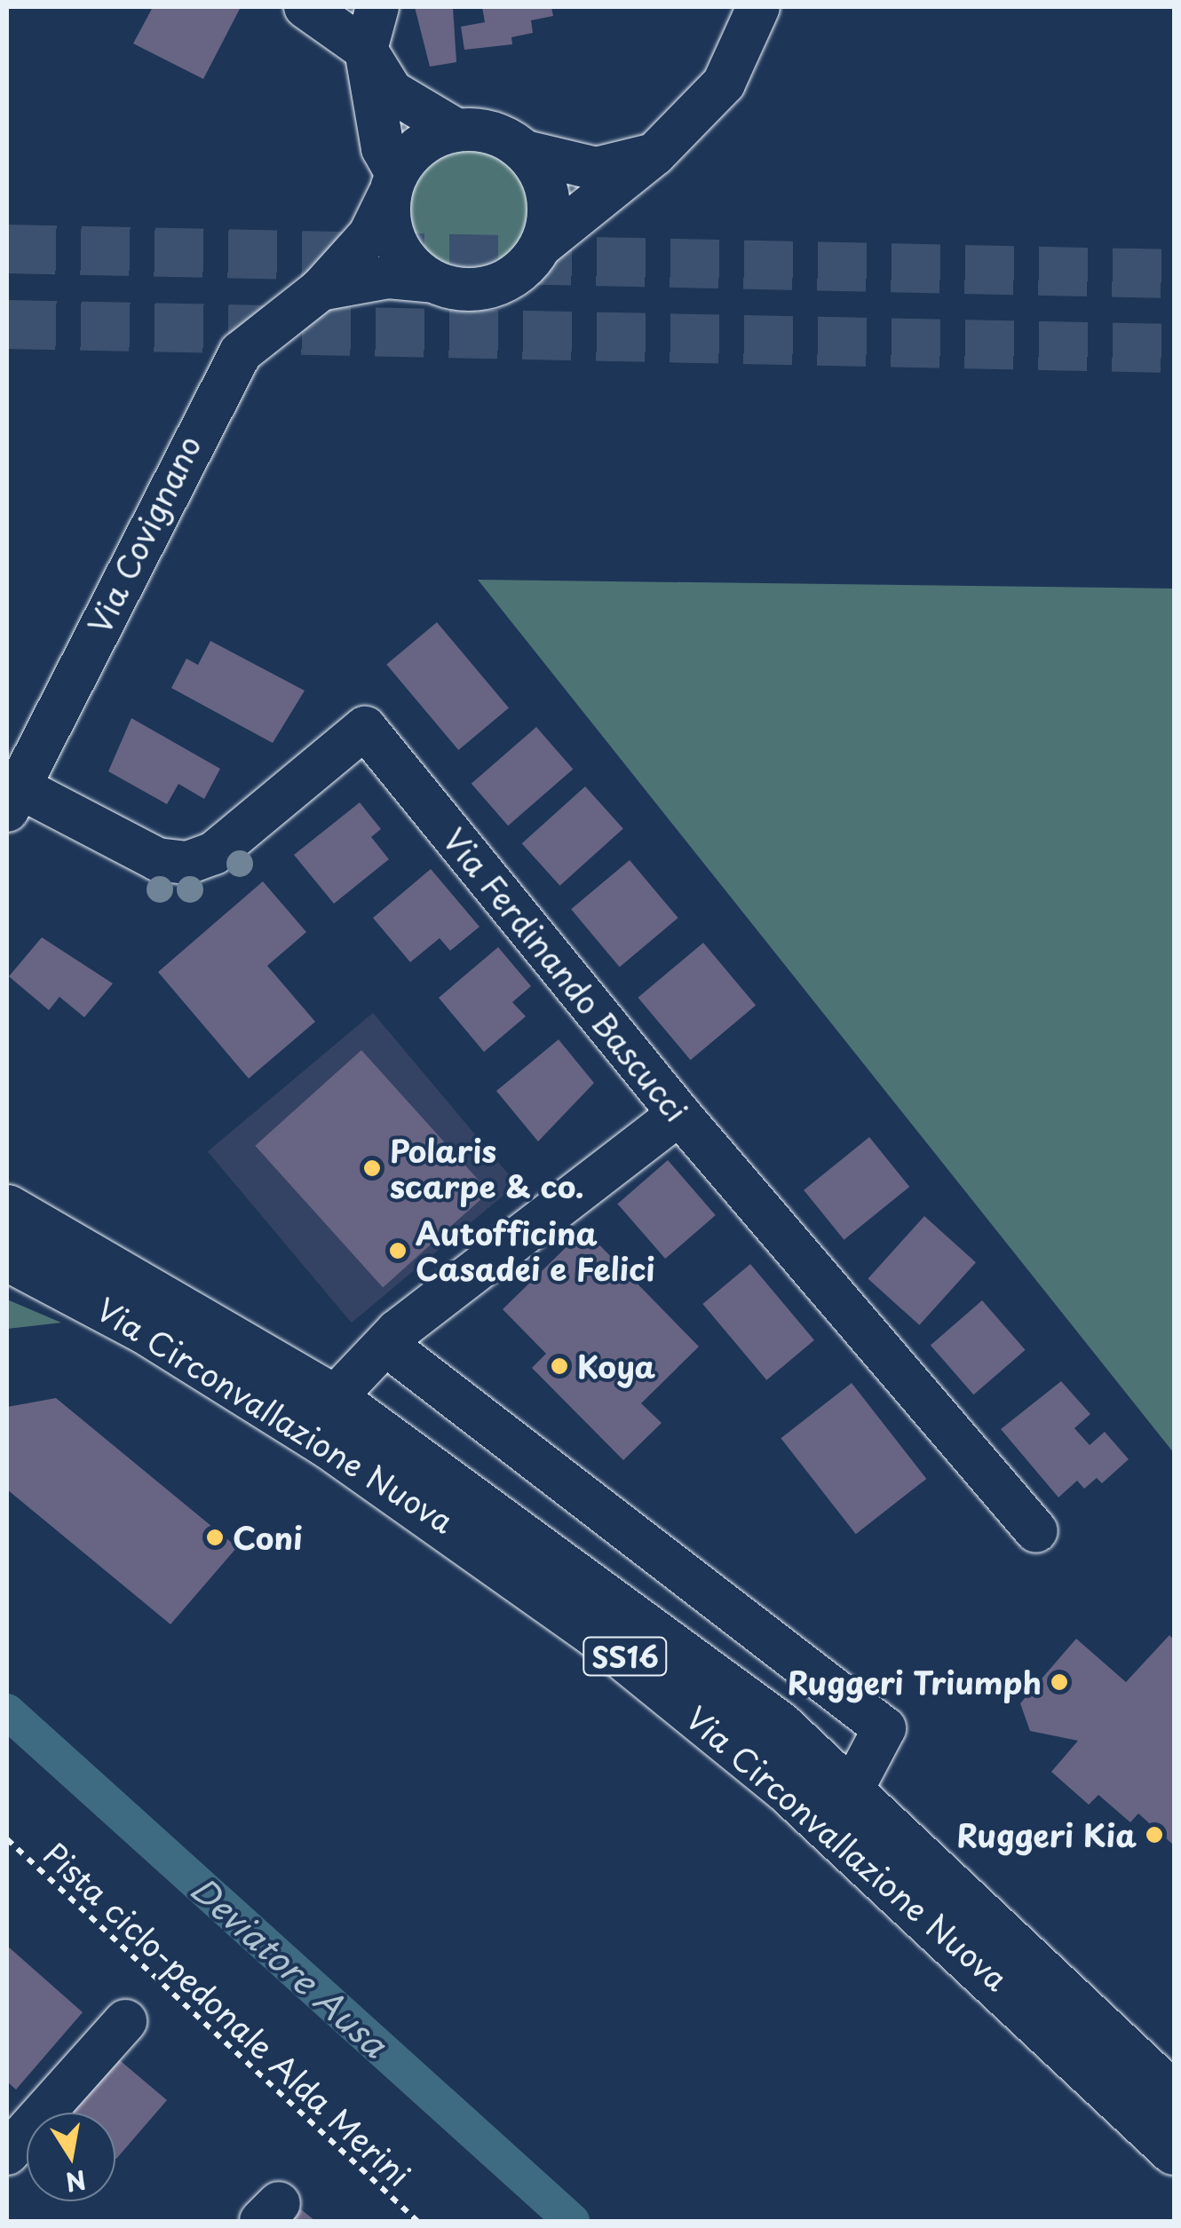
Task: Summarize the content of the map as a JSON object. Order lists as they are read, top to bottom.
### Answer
{
  "streets": {
    "main road": ["Via Circonvallazione Nuova", "SS16"],
    "street": ["Via Covignano", "Via Ferdinando Bascucci"],
    "path": ["Pista ciclo-pedonale Alda Merini"]
  },
  "crossings": [
    ["Via Covignano", "Via Ferdinando Bascucci"]
  ],
  "water": ["Deviatore Ausa"],
  "places": [
    "Polaris scarpe & co.",
    "Autofficina Casadei e Felici",
    "Koya",
    "Coni",
    "Ruggeri Triumph",
    "Ruggeri Kia"
  ],
  "north": "bottom"
}
